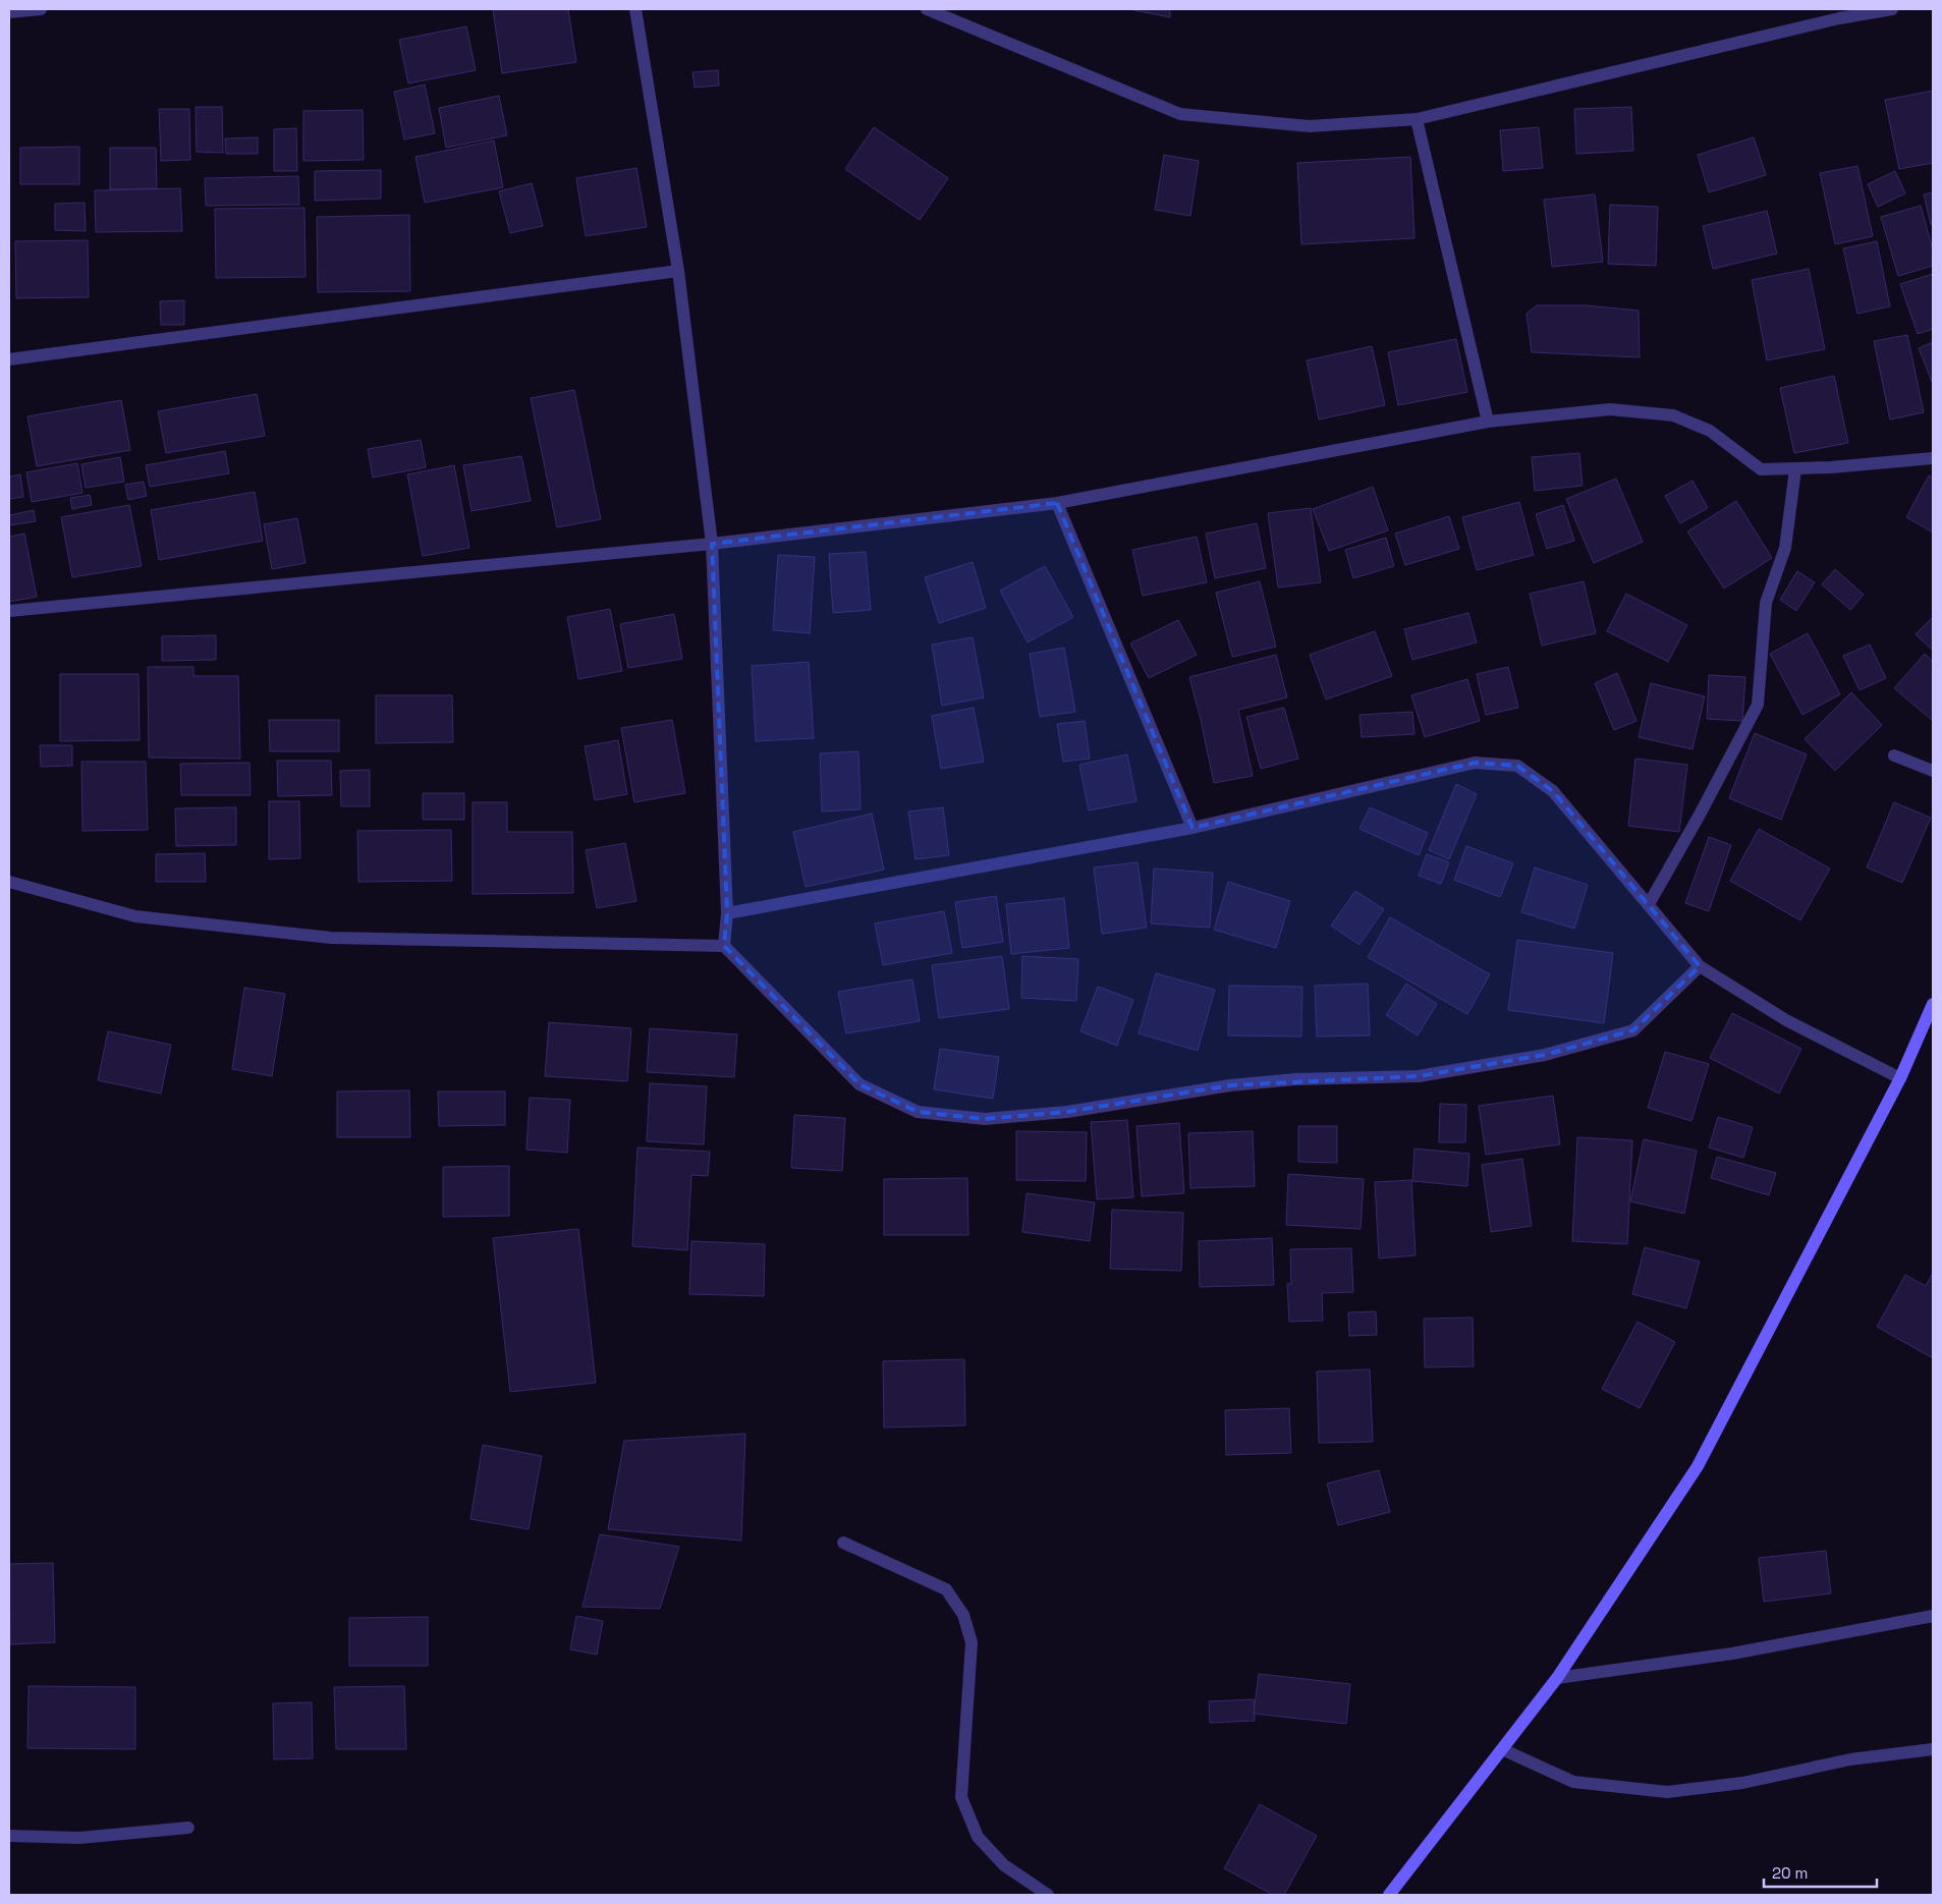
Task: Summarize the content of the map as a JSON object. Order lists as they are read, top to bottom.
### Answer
{
  "scale_bar": "20 m"
}
